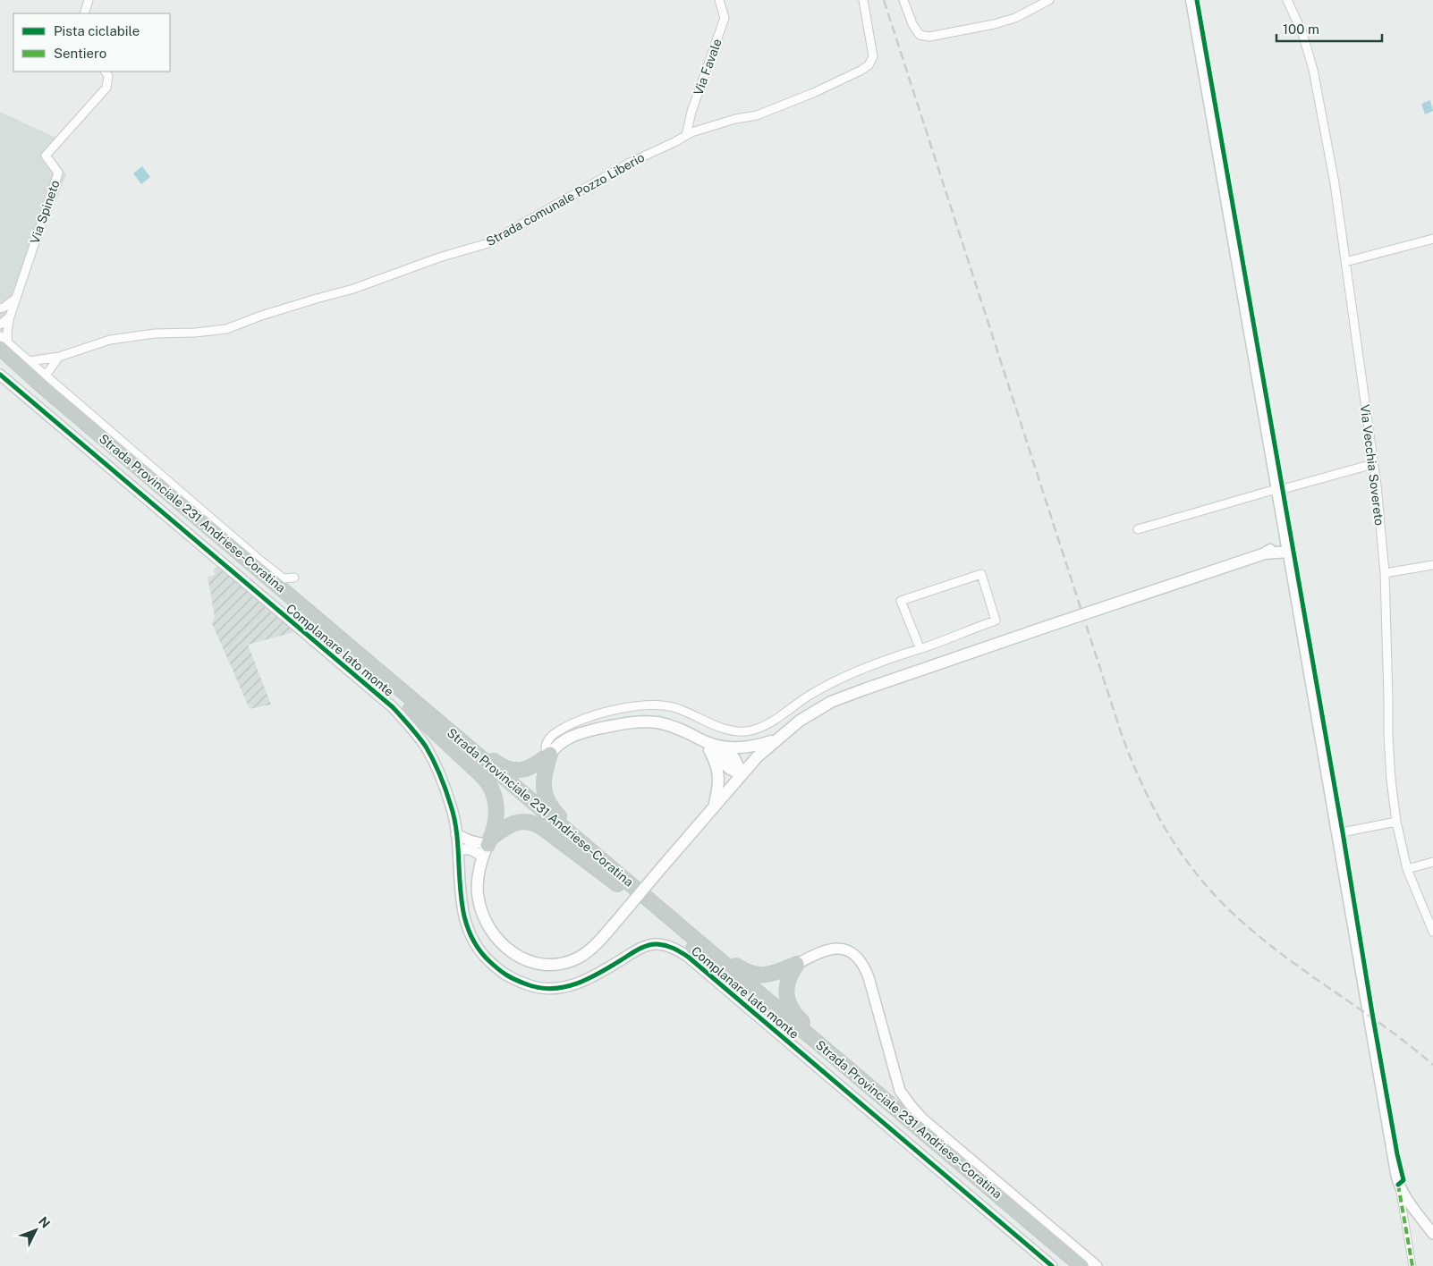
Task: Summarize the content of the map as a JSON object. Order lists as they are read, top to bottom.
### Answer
{
  "streets": {
    "highway": ["Strada Provinciale 231 Andriese-Coratina"],
    "street": [
      "Via Favale",
      "Strada comunale Pozzo Liberio",
      "Via Spineto",
      "Via Vecchia Sovereto",
      "Complanare lato monte"
    ]
  },
  "crossings": [
    ["Via Favale", "Strada comunale Pozzo Liberio"]
  ],
  "legend": ["Pista ciclabile", "Sentiero"],
  "scale_bar": "100 m",
  "north": "top right"
}
